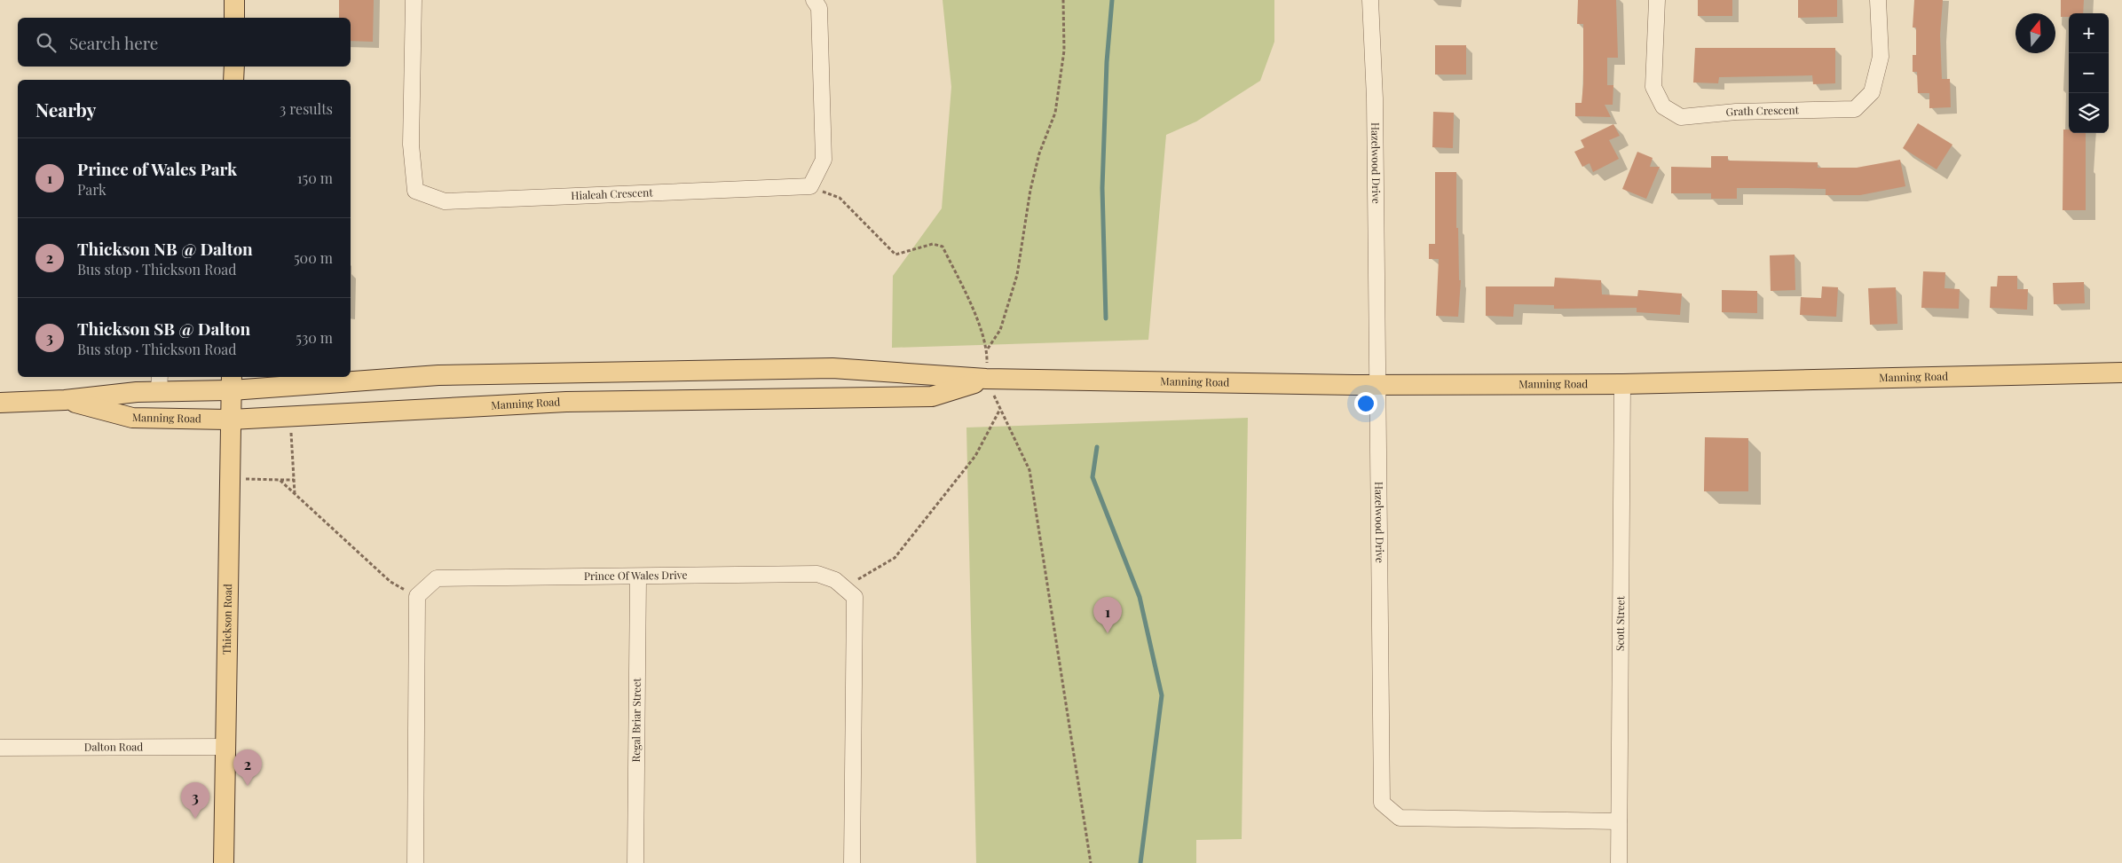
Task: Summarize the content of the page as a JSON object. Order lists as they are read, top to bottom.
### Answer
{
  "streets": {
    "main road": ["Manning Road", "Thickson Road"],
    "street": [
      "Grath Crescent",
      "Hazelwood Drive",
      "Hialeah Crescent",
      "Prince Of Wales Drive",
      "Scott Street",
      "Regal Briar Street",
      "Dalton Road"
    ]
  },
  "crossings": [
    ["Hazelwood Drive", "Manning Road"],
    ["Hazelwood Drive", "Scott Street"],
    ["Manning Road", "Thickson Road"],
    ["Manning Road", "Scott Street"],
    ["Prince Of Wales Drive", "Regal Briar Street"],
    ["Thickson Road", "Dalton Road"]
  ],
  "north": "top",
  "page": {
    "map_buttons": ["+", "−"],
    "search": "Search here",
    "heading": ["Nearby", "3 results"],
    "list": [
      {
        "mark": "1",
        "name": "Prince of Wales Park",
        "note": "Park",
        "value": "150 m"
      },
      {
        "mark": "2",
        "name": "Thickson NB @ Dalton",
        "note": "Bus stop · Thickson Road",
        "value": "500 m"
      },
      {
        "mark": "3",
        "name": "Thickson SB @ Dalton",
        "note": "Bus stop · Thickson Road",
        "value": "530 m"
      }
    ],
    "pins": ["1", "2", "3"]
  }
}
